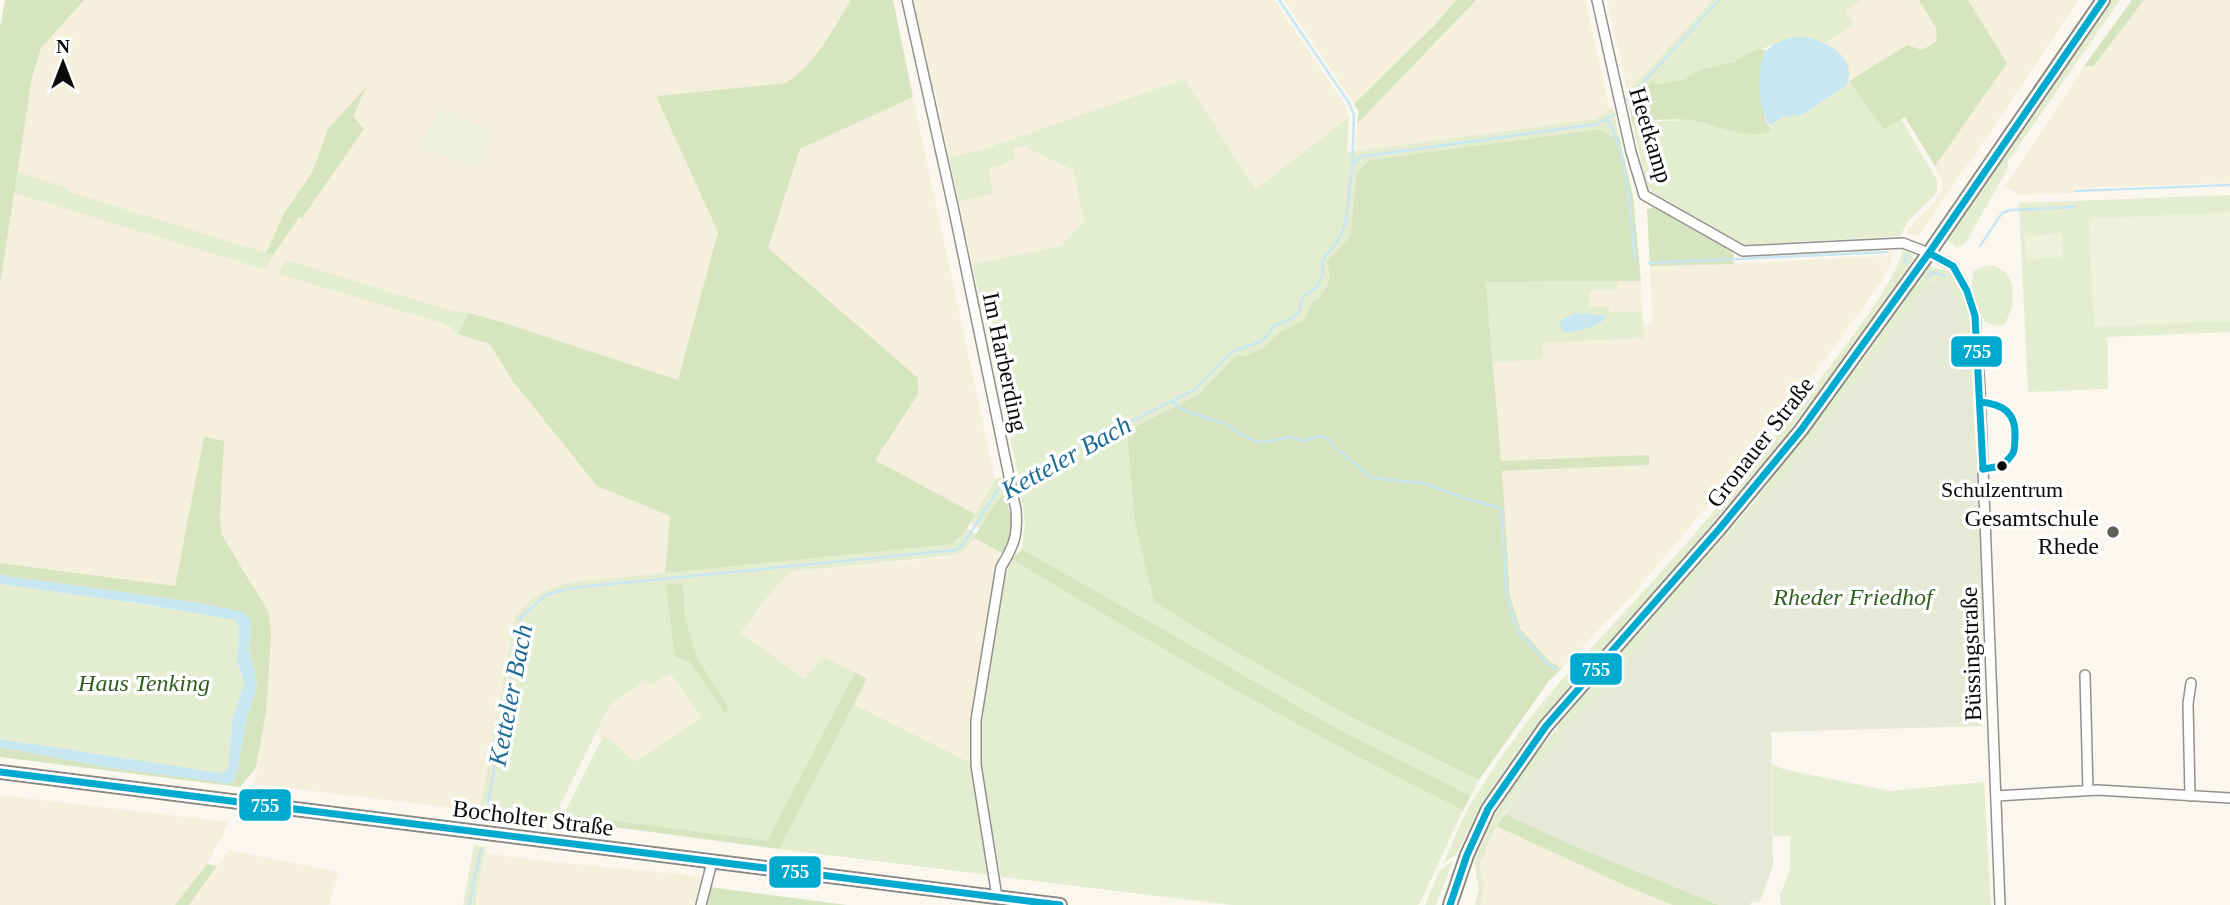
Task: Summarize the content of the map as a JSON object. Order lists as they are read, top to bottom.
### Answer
{
  "streets": {
    "main road": ["Gronauer Straße", "Bocholter Straße"],
    "street": ["Heetkamp", "Im Harberding", "Büssingstraße"]
  },
  "crossings": [
    ["Heetkamp", "Gronauer Straße"],
    ["Heetkamp", "Büssingstraße"],
    ["Im Harberding", "Bocholter Straße"],
    ["Gronauer Straße", "Büssingstraße"]
  ],
  "water": ["Ketteler Bach"],
  "parks": ["Rheder Friedhof", "Haus Tenking"],
  "places": ["Schulzentrum", "Gesamtschule Rhede"],
  "lines": ["transit line 755"],
  "north": "top"
}
